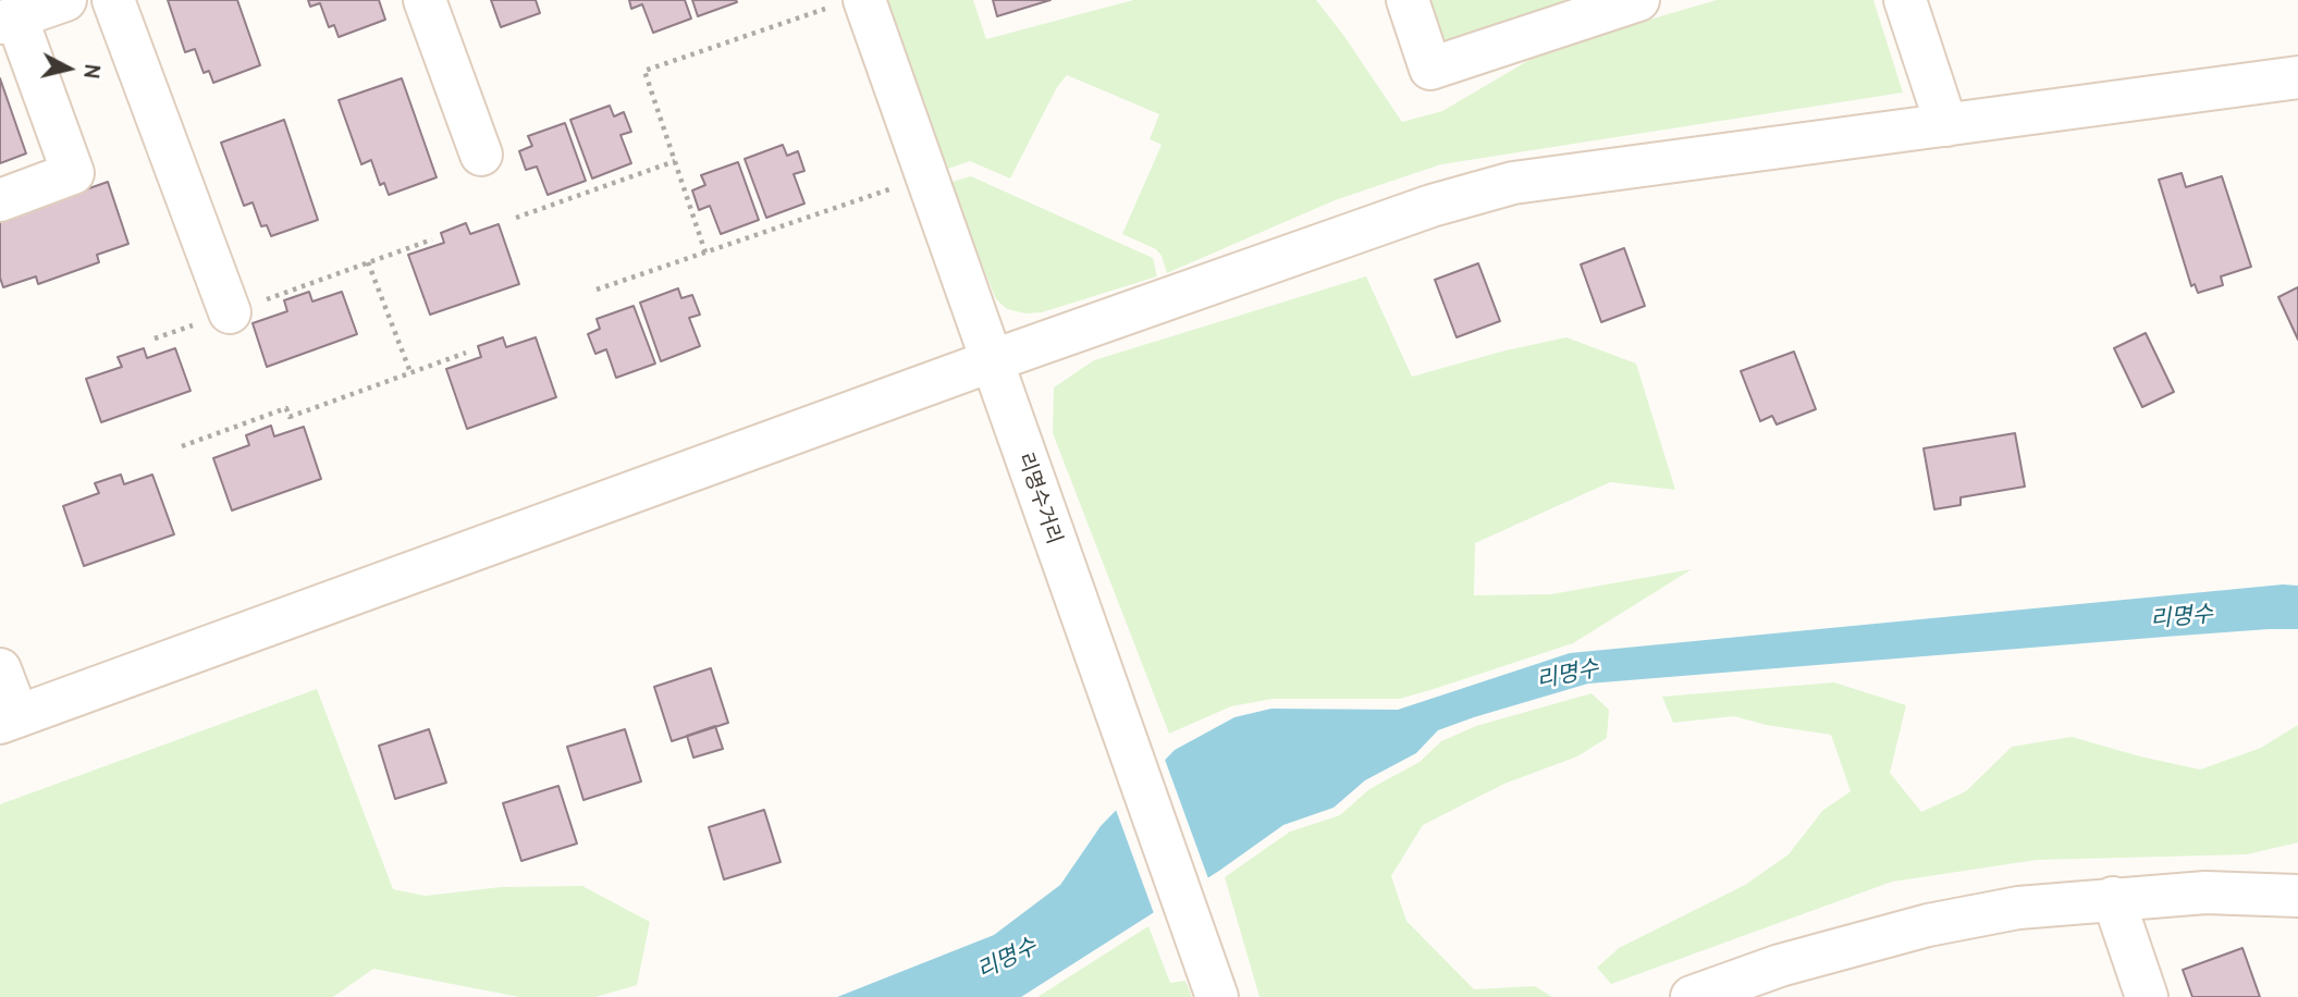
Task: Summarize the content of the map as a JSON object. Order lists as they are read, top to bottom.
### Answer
{
  "streets": {
    "street": ["리명수거리"]
  },
  "water": ["리명수"],
  "north": "right"
}
